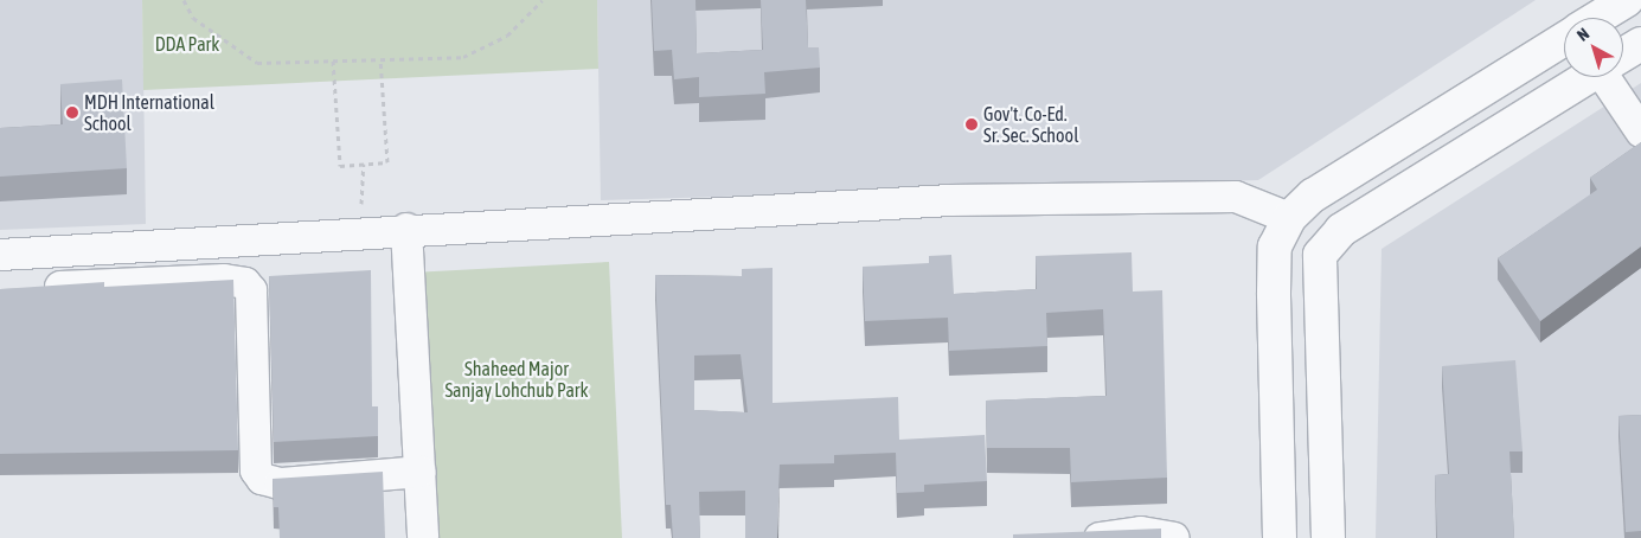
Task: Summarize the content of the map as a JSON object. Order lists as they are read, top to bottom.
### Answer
{
  "parks": ["DDA Park", "Shaheed Major Sanjay Lohchub Park"],
  "places": ["MDH International School", "Gov't. Co-Ed. Sr. Sec. School"],
  "north": "top left"
}
